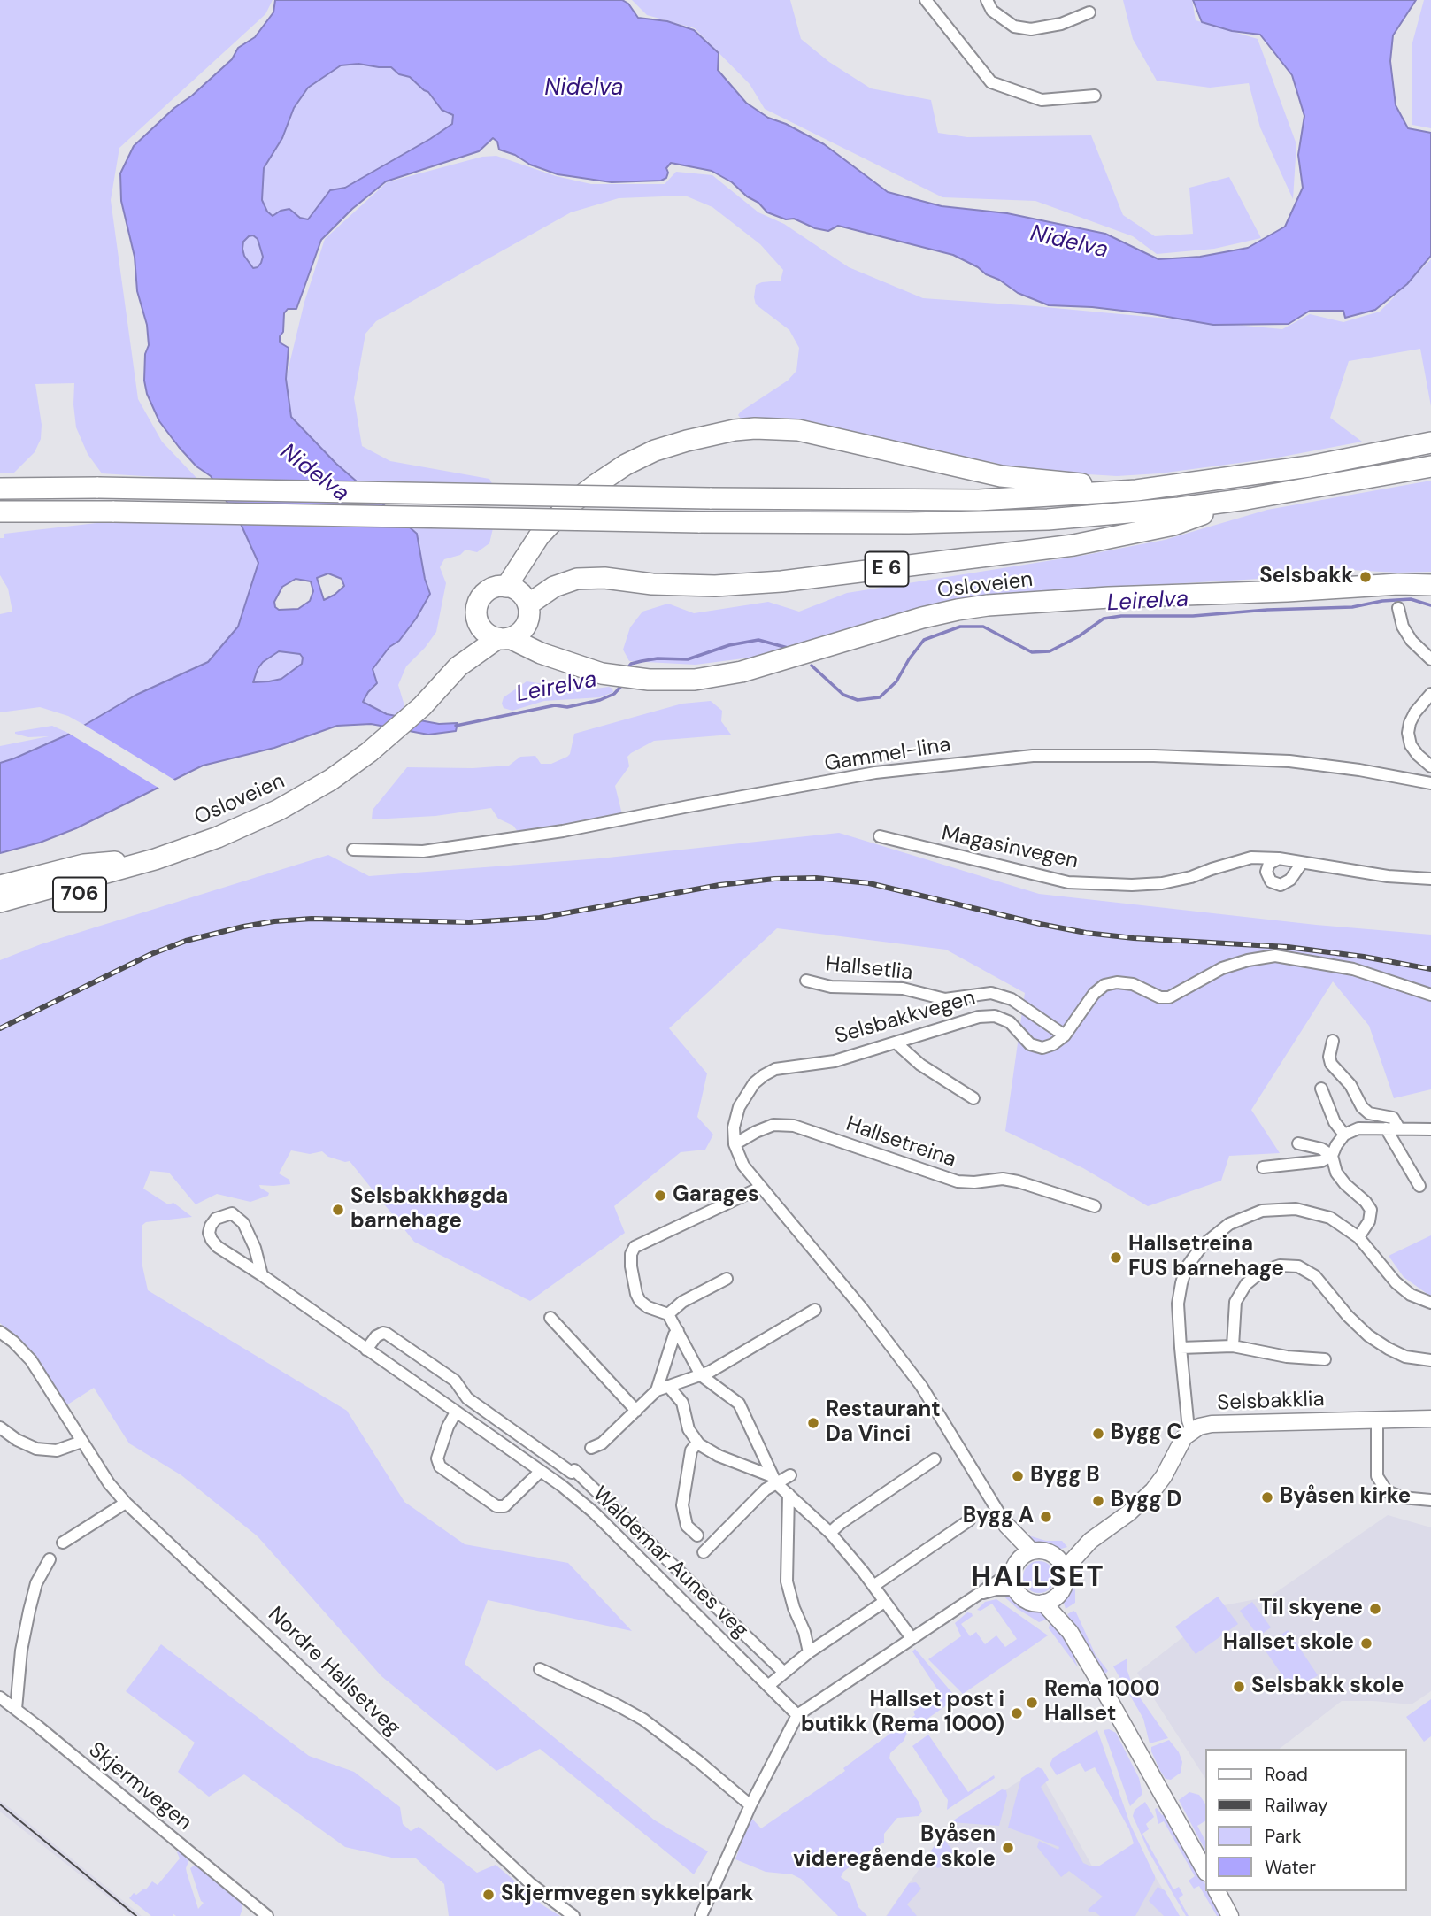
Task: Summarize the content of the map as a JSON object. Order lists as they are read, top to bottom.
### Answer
{
  "streets": {
    "highway": ["E 6", "Osloveien", "706"],
    "street": [
      "Gammel-lina",
      "Magasinvegen",
      "Hallsetlia",
      "Selsbakkvegen",
      "Hallsetreina",
      "Selsbakklia",
      "Waldemar Aunes veg",
      "Nordre Hallsetveg",
      "Skjermvegen"
    ]
  },
  "crossings": [
    ["E 6", "Osloveien"],
    ["E 6", "706"],
    ["Osloveien", "706"],
    ["Hallsetlia", "Selsbakkvegen"],
    ["Selsbakkvegen", "Hallsetreina"]
  ],
  "districts": ["HALLSET"],
  "water": ["Nidelva", "Leirelva"],
  "places": [
    "Selsbakk",
    "Garages",
    "Selsbakkhøgda barnehage",
    "Hallsetreina FUS barnehage",
    "Restaurant Da Vinci",
    "Bygg C",
    "Bygg B",
    "Byåsen kirke",
    "Bygg D",
    "Bygg A",
    "Til skyene",
    "Hallset skole",
    "Selsbakk skole",
    "Rema 1000 Hallset",
    "Hallset post i butikk (Rema 1000)",
    "Byåsen videregående skole",
    "Skjermvegen sykkelpark"
  ],
  "legend": [
    "Road",
    "Railway",
    "Park",
    "Water"
  ]
}
